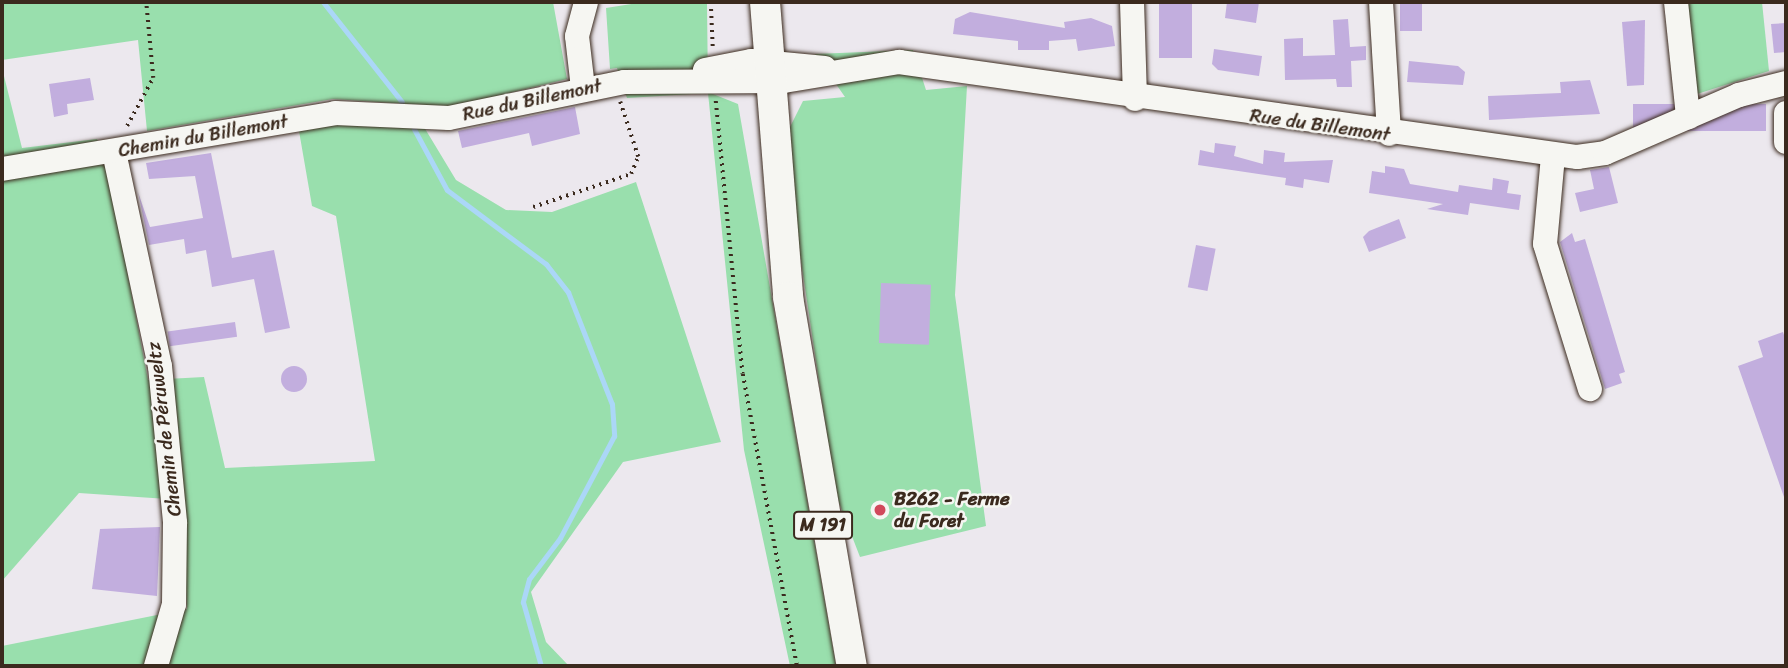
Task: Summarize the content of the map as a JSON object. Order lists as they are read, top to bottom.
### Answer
{
  "streets": {
    "main road": ["M 191"],
    "street": ["Rue du Billemont", "Chemin du Billemont", "Chemin de Péruweltz"]
  },
  "crossings": [
    ["Rue du Billemont", "Chemin du Billemont"],
    ["Rue du Billemont", "M 191"],
    ["Chemin du Billemont", "Chemin de Péruweltz"]
  ],
  "places": ["B262 - Ferme du Foret"]
}
